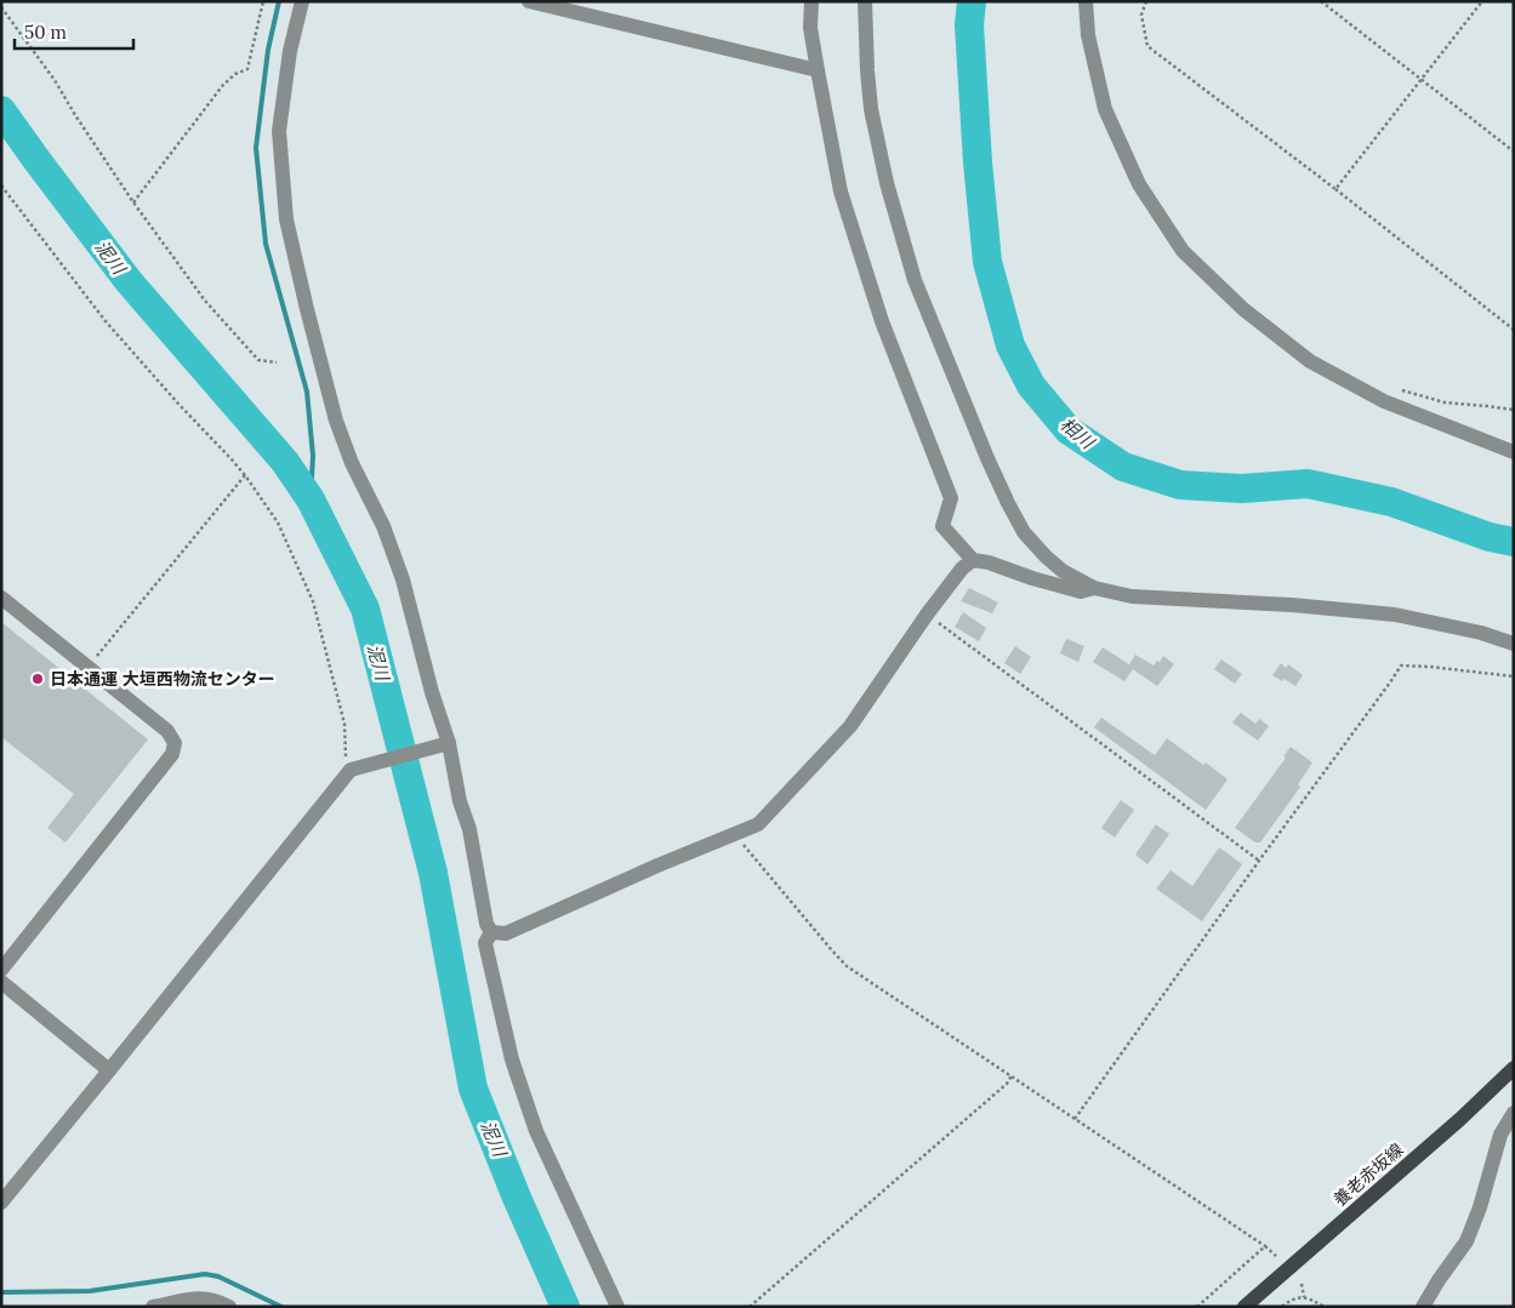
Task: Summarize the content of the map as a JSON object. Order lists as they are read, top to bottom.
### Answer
{
  "streets": {
    "main road": ["養老赤坂線"]
  },
  "water": ["泥川", "相川"],
  "places": ["日本通運 大垣西物流センター"],
  "scale_bar": "50 m"
}
